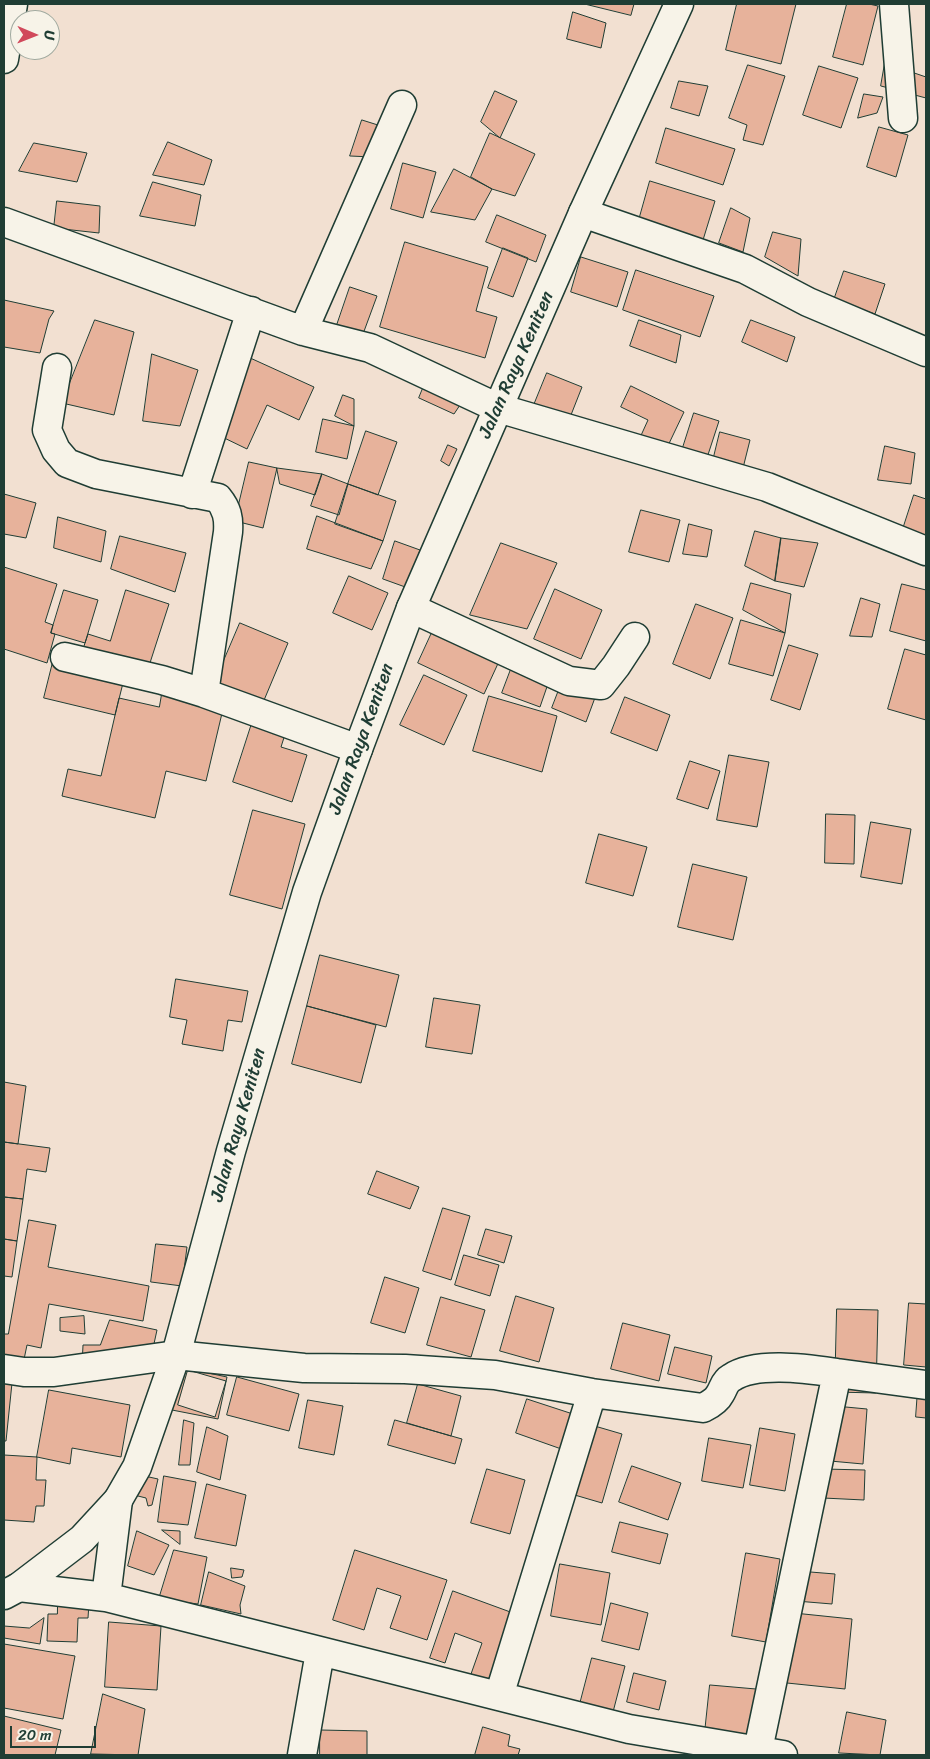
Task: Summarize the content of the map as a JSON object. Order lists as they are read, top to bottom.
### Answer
{
  "streets": {
    "street": ["Jalan Raya Keniten"]
  },
  "scale_bar": "20 m",
  "north": "right"
}
